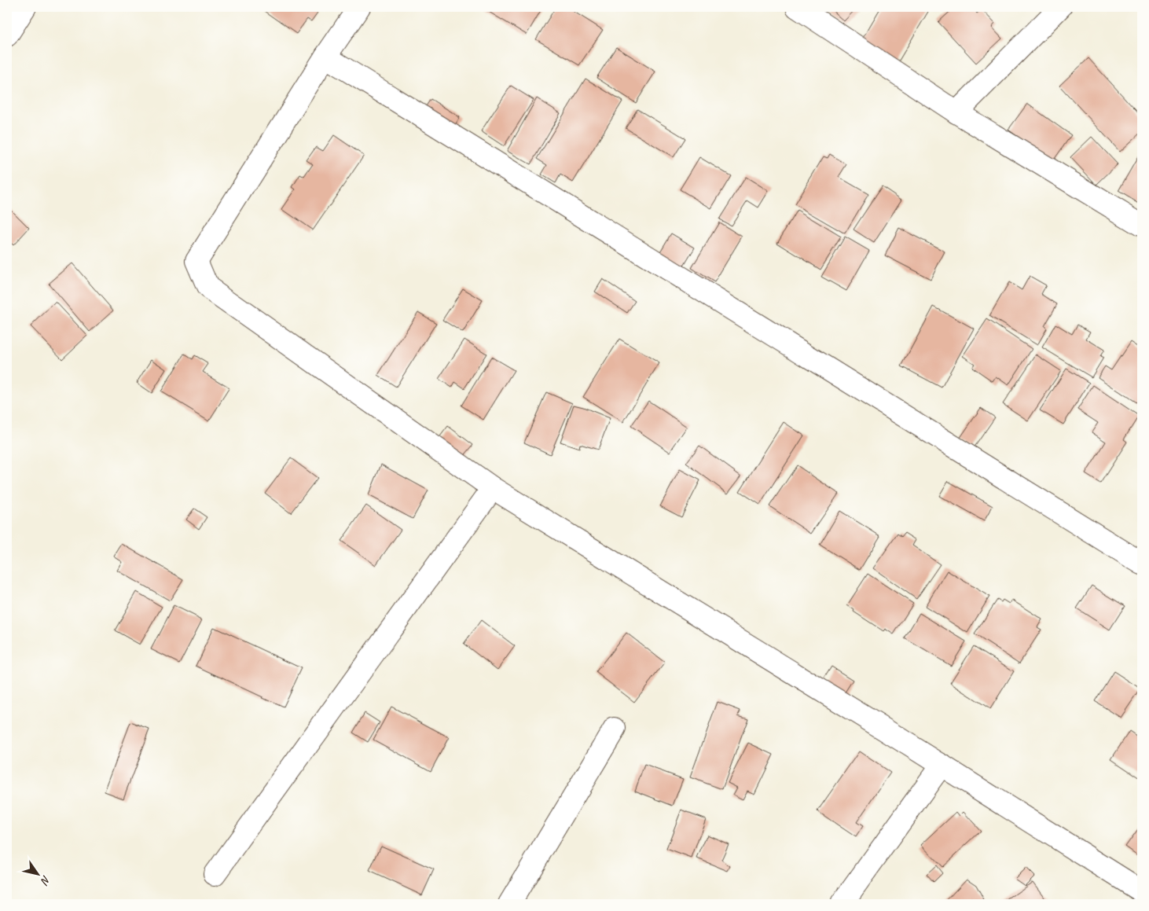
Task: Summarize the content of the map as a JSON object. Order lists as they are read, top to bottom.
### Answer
{
  "north": "bottom right"
}
